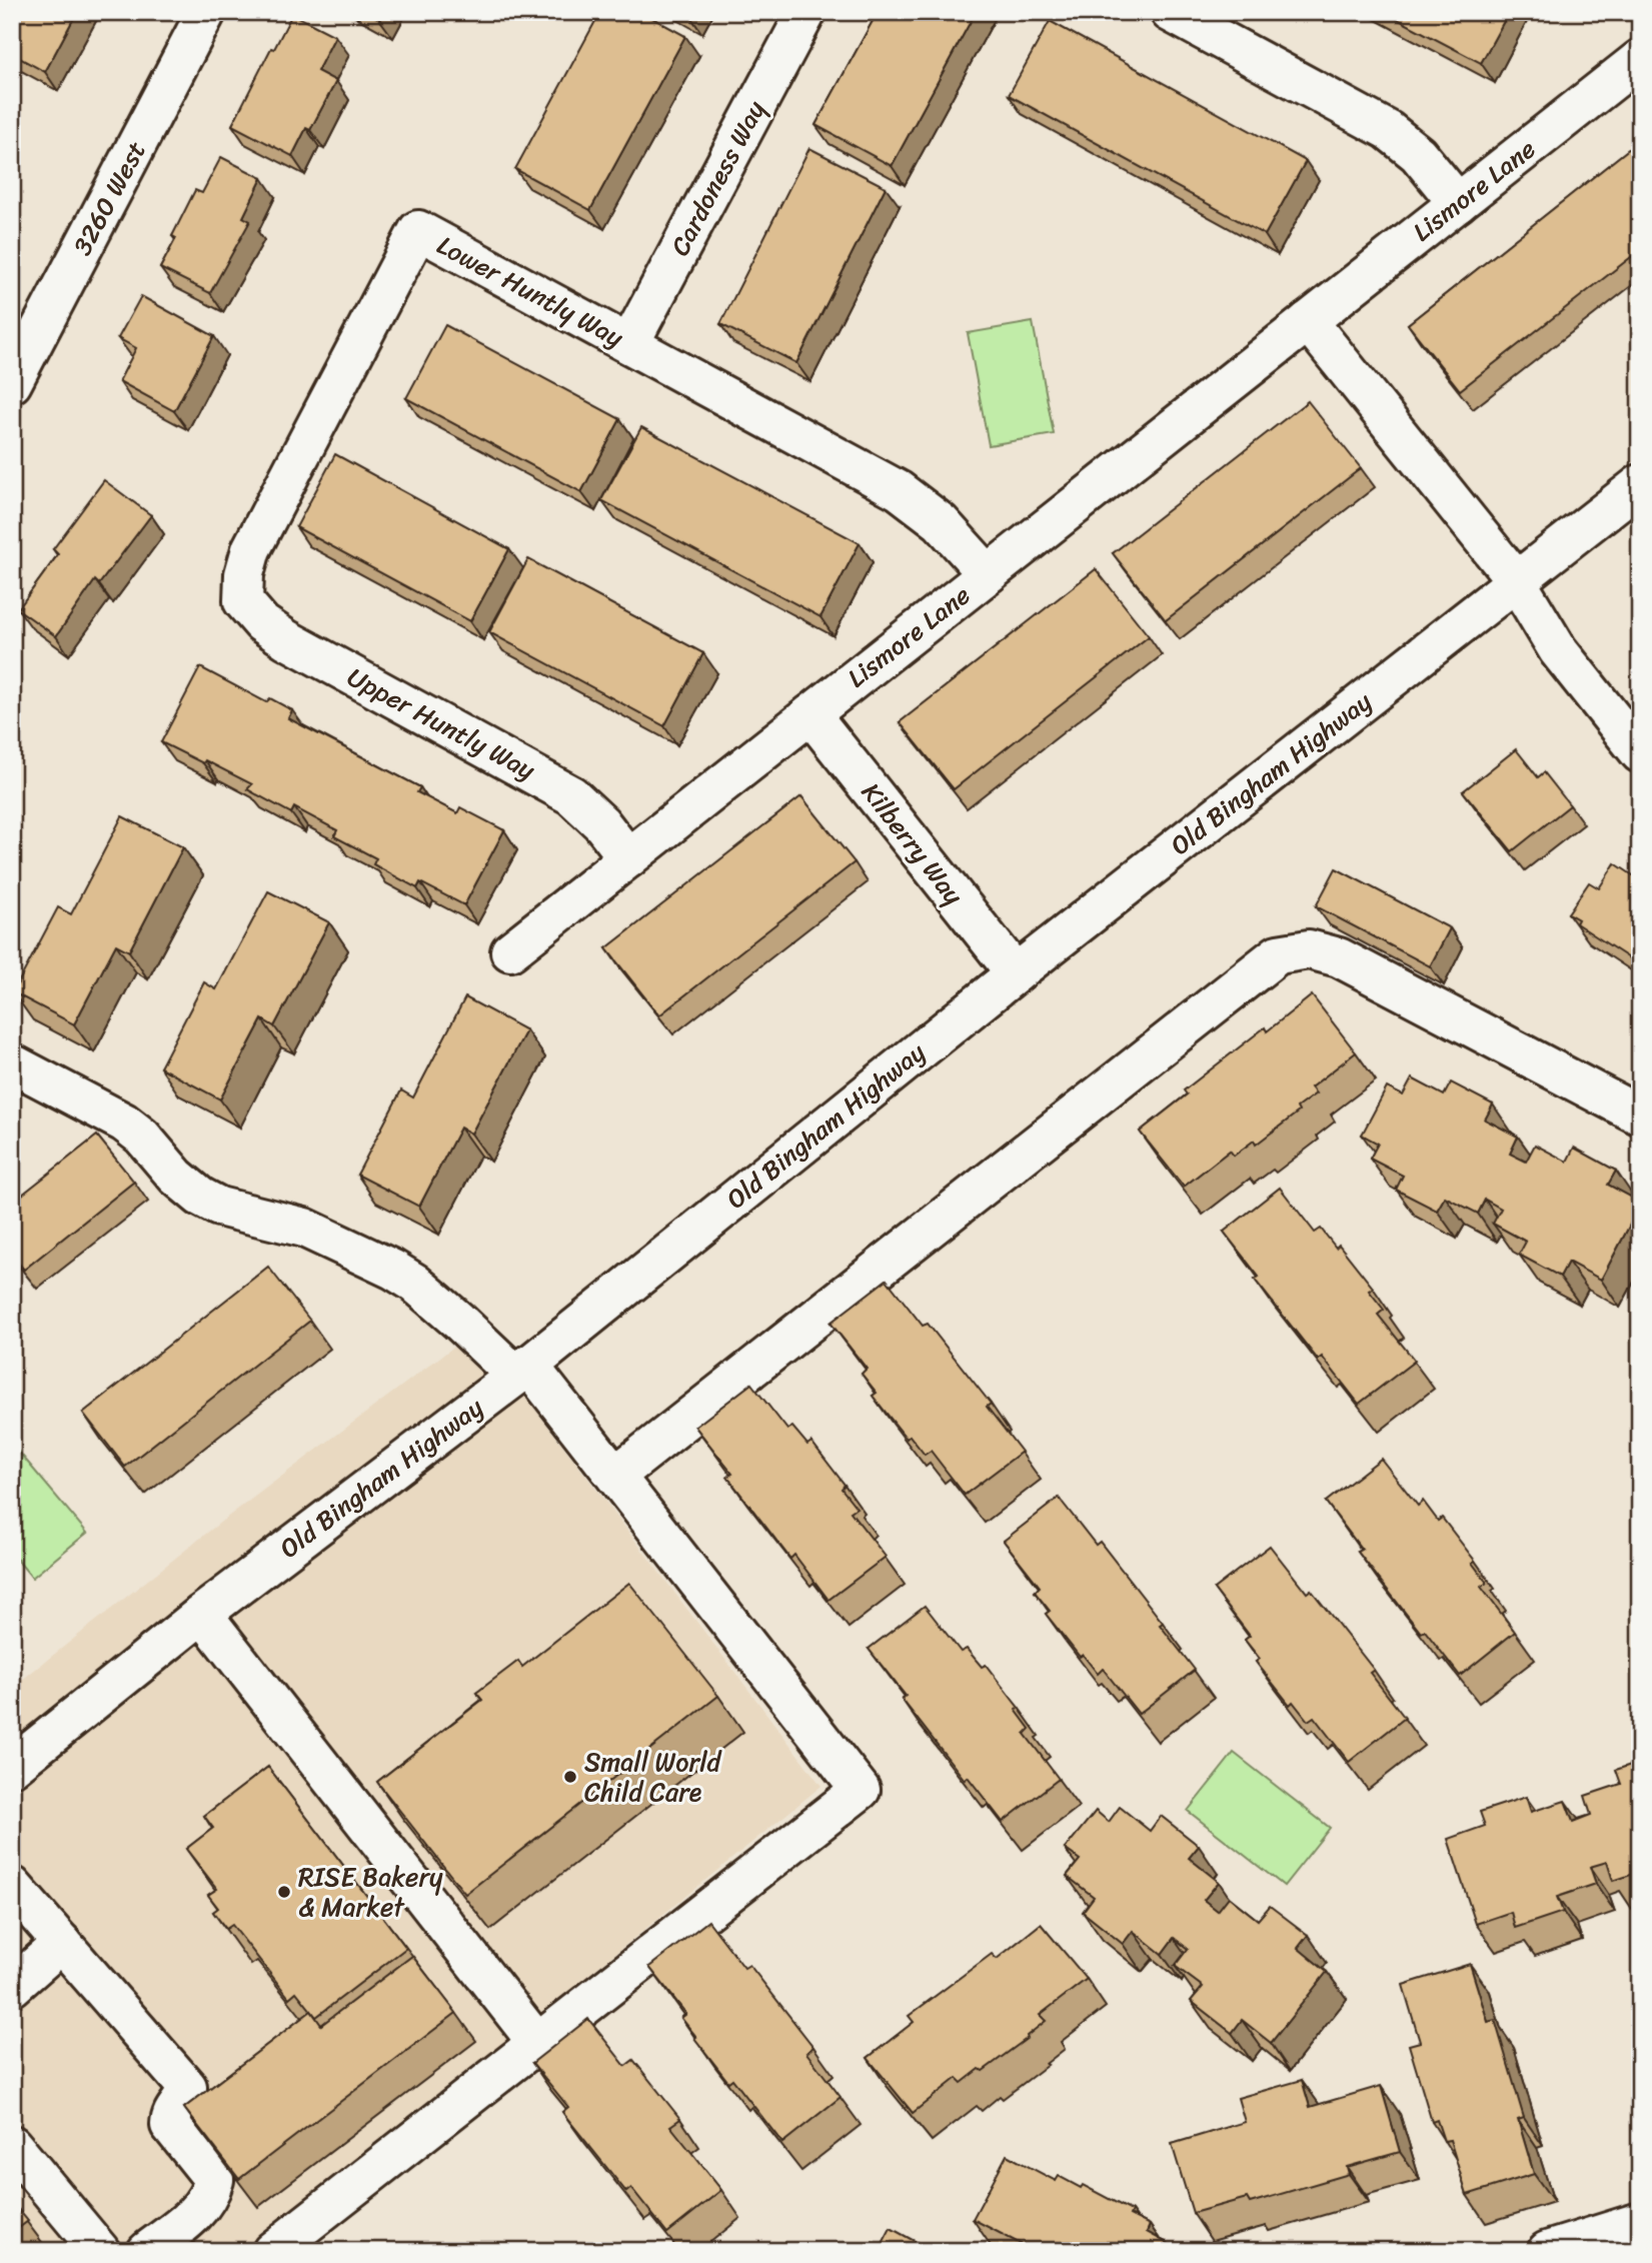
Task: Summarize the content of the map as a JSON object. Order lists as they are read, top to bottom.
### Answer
{
  "streets": {
    "street": [
      "Cardoness Way",
      "Lismore Lane",
      "3260 West",
      "Lower Huntly Way",
      "Upper Huntly Way",
      "Old Bingham Highway",
      "Kilberry Way"
    ]
  },
  "crossings": [
    ["Cardoness Way", "Lower Huntly Way"],
    ["Lismore Lane", "Lower Huntly Way"],
    ["Lismore Lane", "Upper Huntly Way"],
    ["Lismore Lane", "Kilberry Way"],
    ["Lower Huntly Way", "Upper Huntly Way"],
    ["Old Bingham Highway", "Kilberry Way"]
  ],
  "places": ["Small World Child Care", "RISE Bakery & Market"]
}
